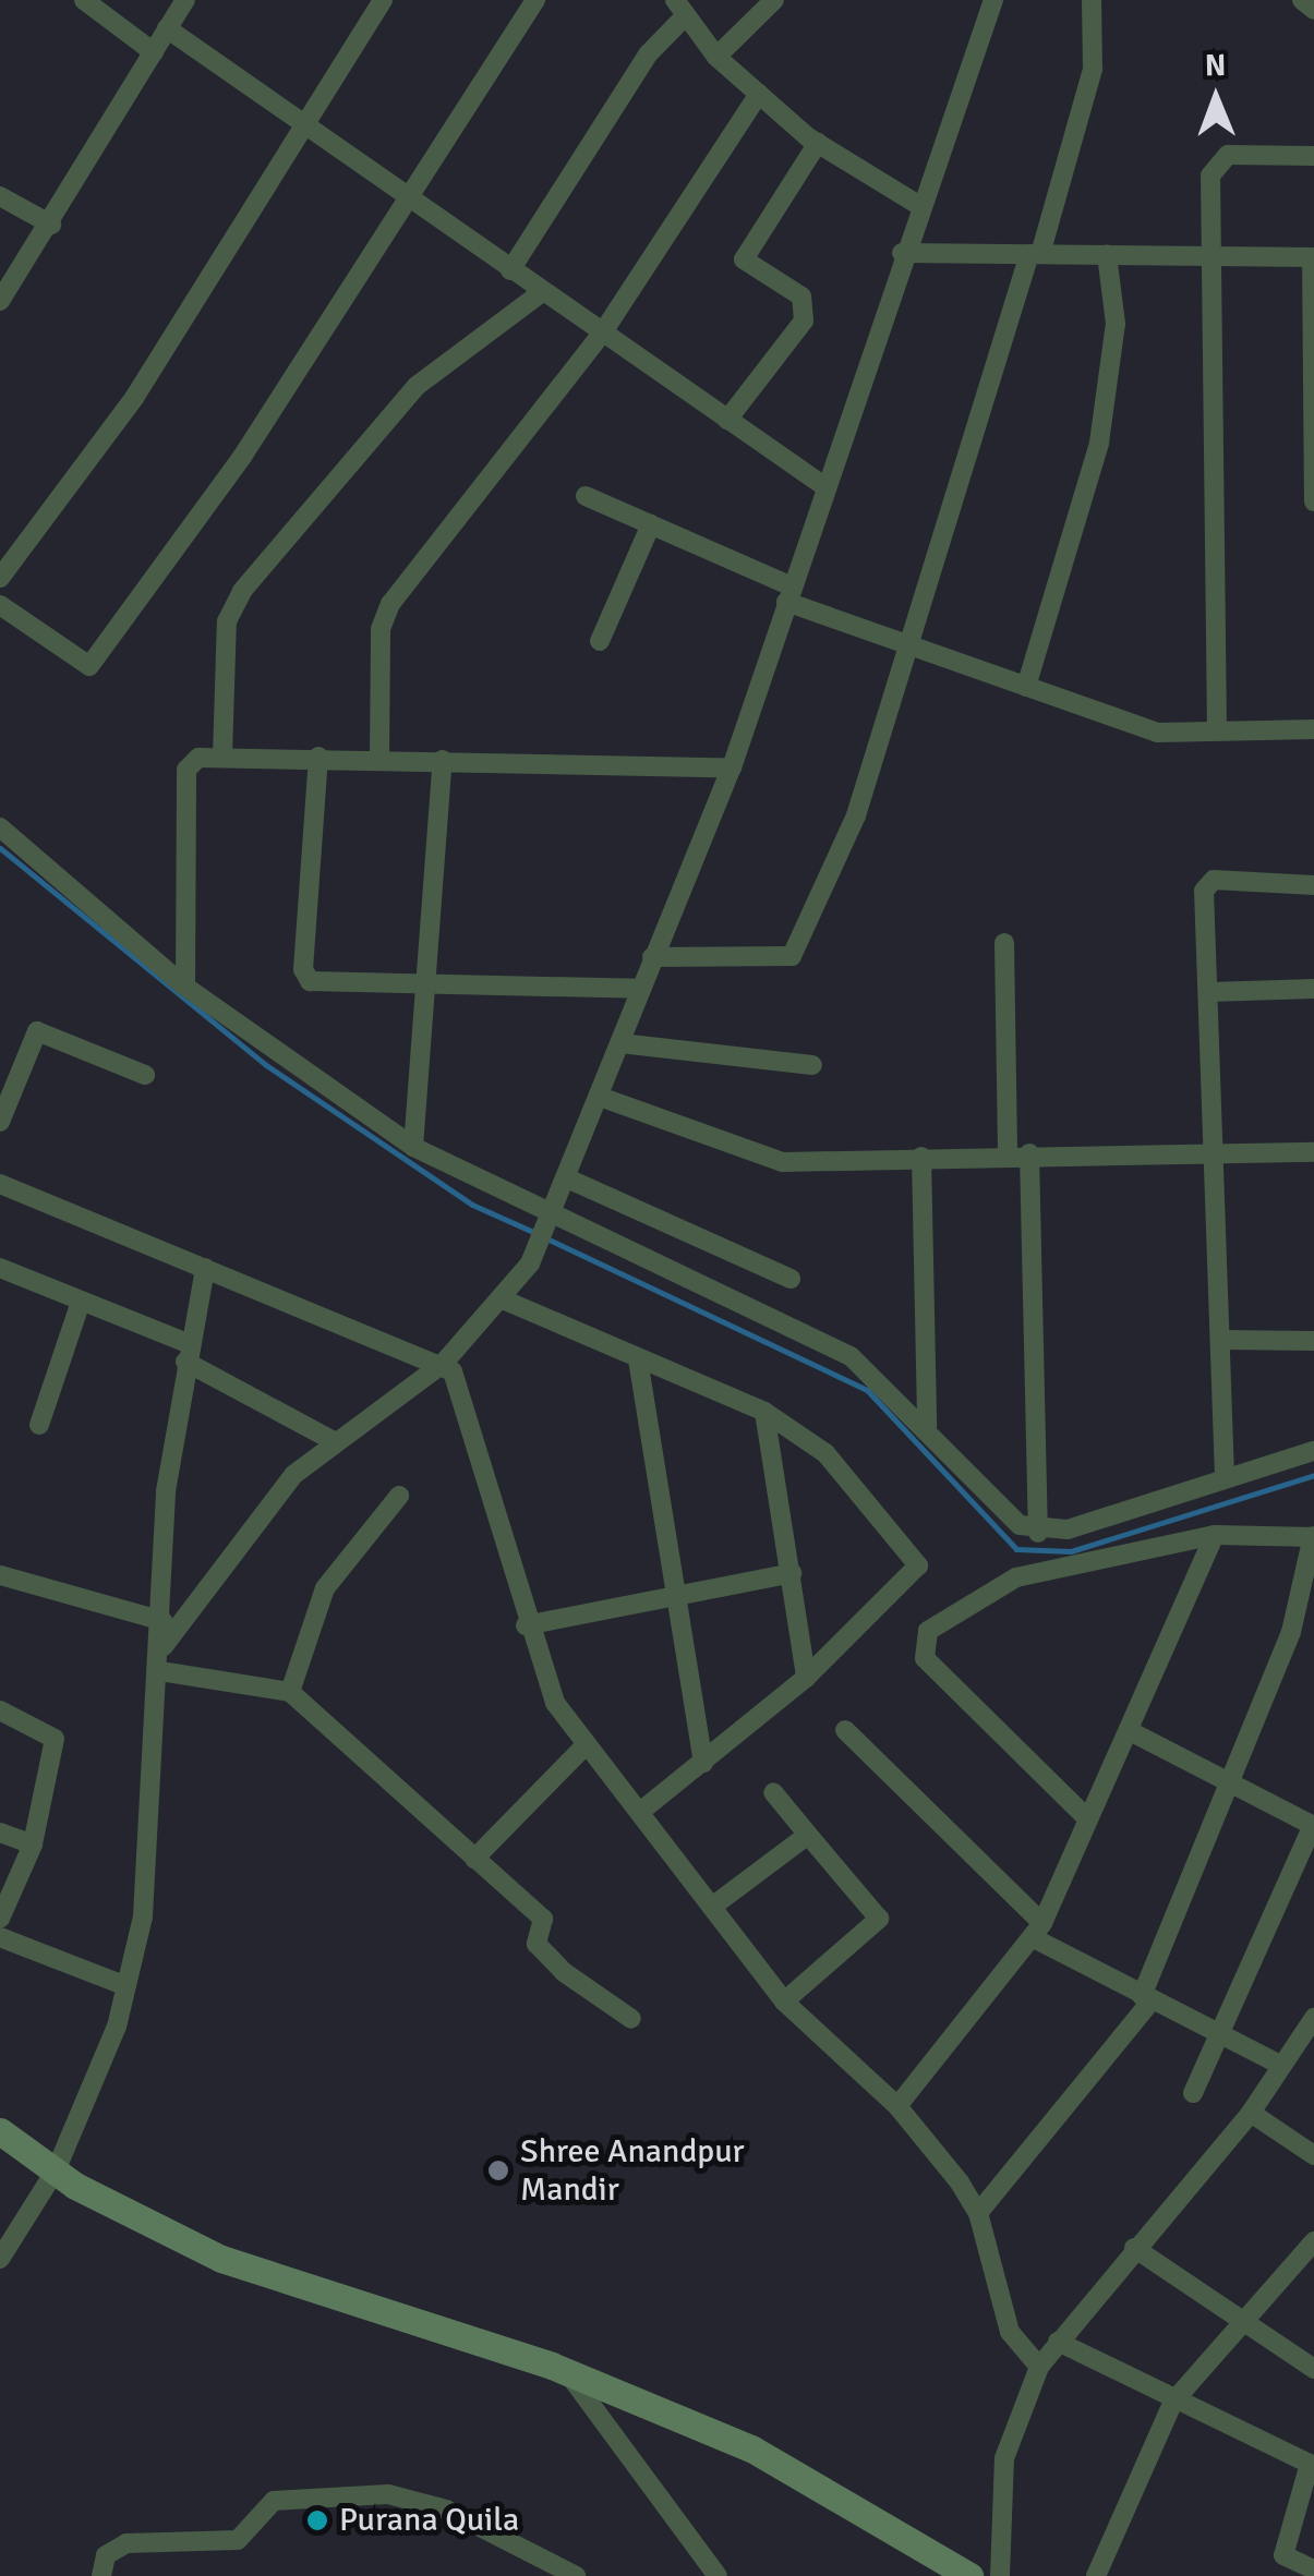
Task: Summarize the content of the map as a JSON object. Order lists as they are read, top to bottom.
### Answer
{
  "places": ["Shree Anandpur Mandir", "Purana Quila"],
  "north": "top"
}
